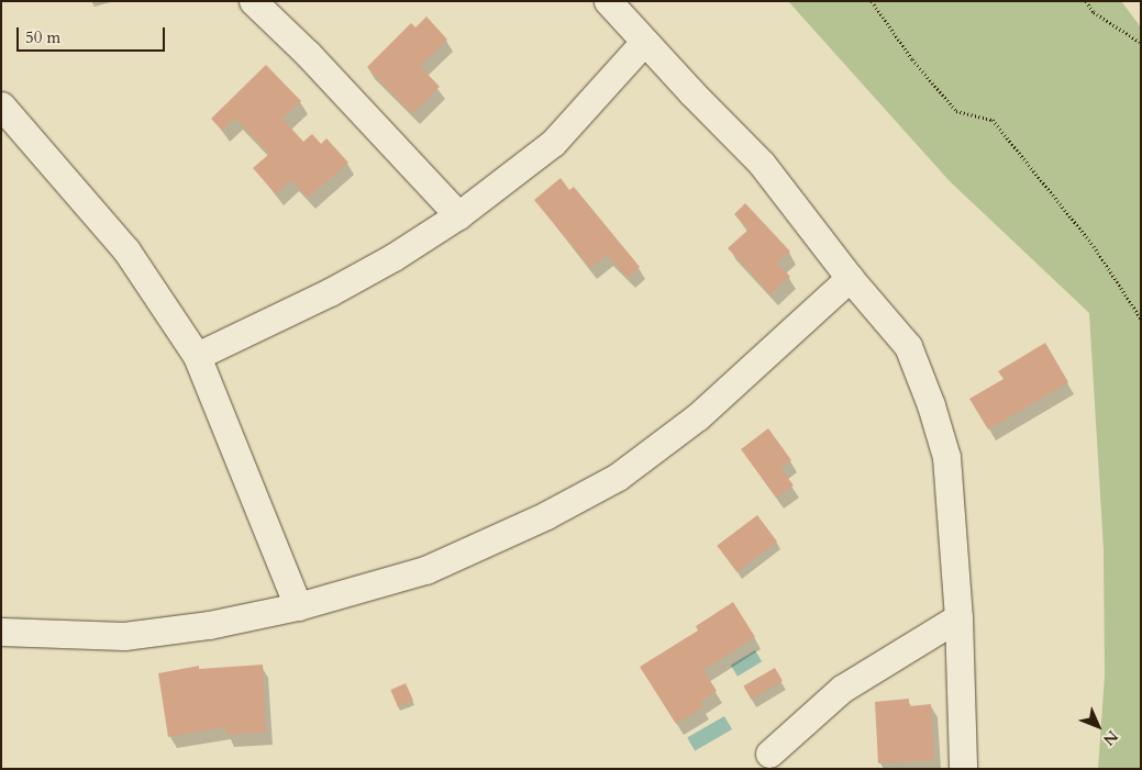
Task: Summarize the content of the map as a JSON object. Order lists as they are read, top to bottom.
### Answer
{
  "scale_bar": "50 m",
  "north": "bottom right"
}
